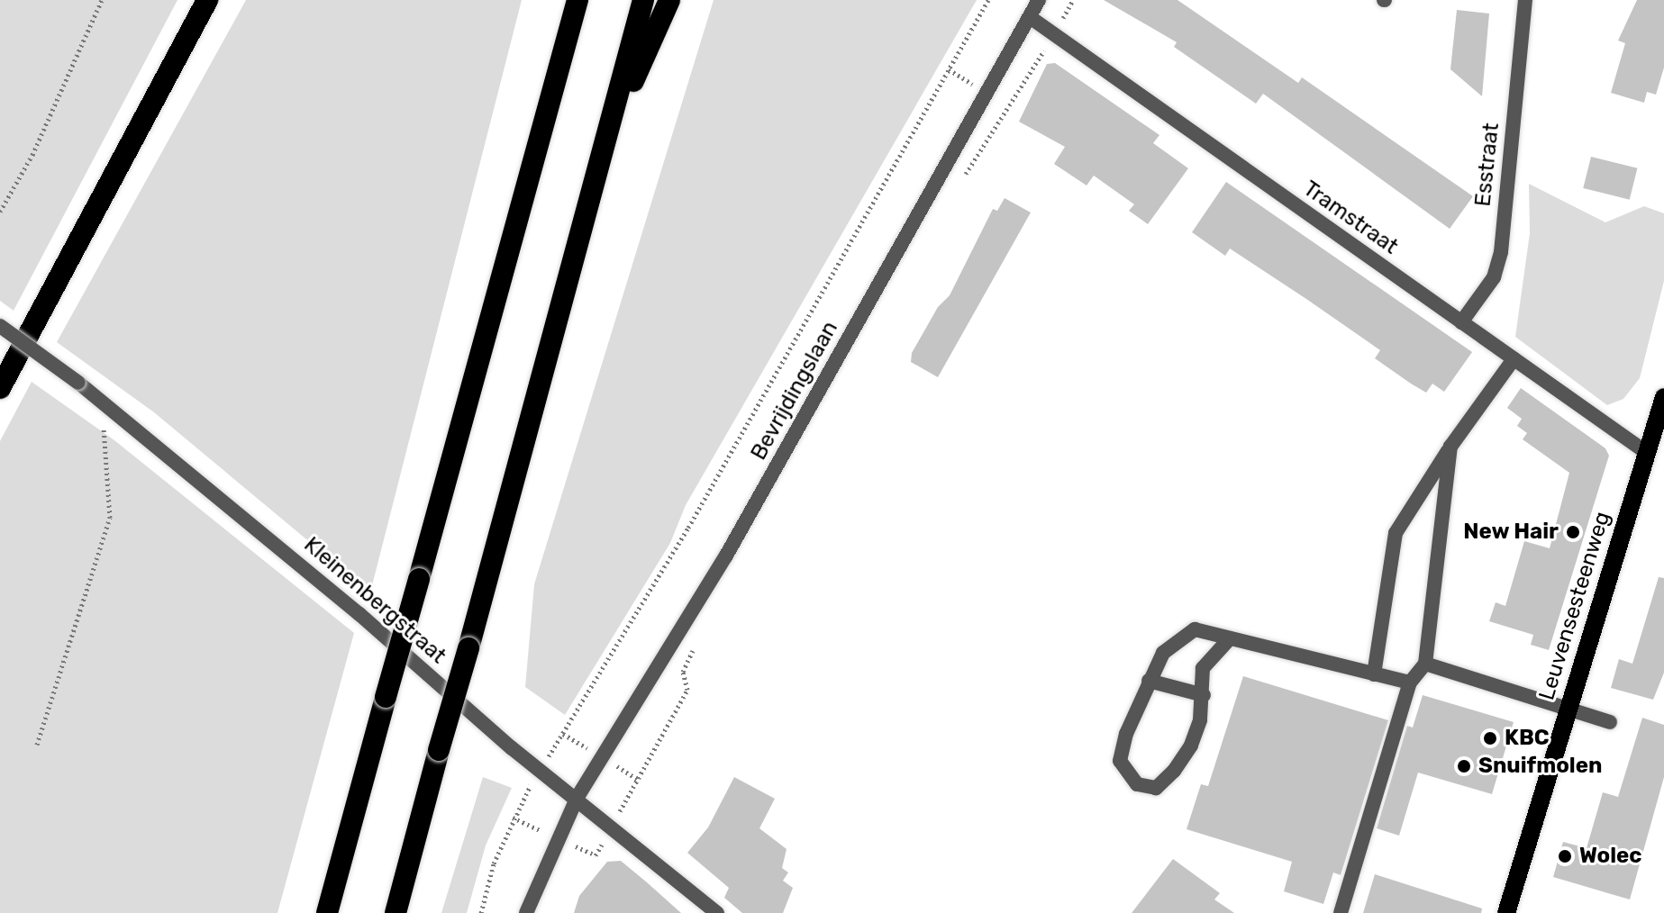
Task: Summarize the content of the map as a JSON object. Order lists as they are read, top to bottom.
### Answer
{
  "streets": {
    "main road": ["Leuvensesteenweg"],
    "street": [
      "Esstraat",
      "Tramstraat",
      "Bevrijdingslaan",
      "Kleinenbergstraat"
    ]
  },
  "crossings": [
    ["Esstraat", "Tramstraat"],
    ["Tramstraat", "Bevrijdingslaan"],
    ["Tramstraat", "Leuvensesteenweg"],
    ["Bevrijdingslaan", "Kleinenbergstraat"]
  ],
  "places": [
    "New Hair",
    "KBC",
    "Snuifmolen",
    "Wolec"
  ]
}
